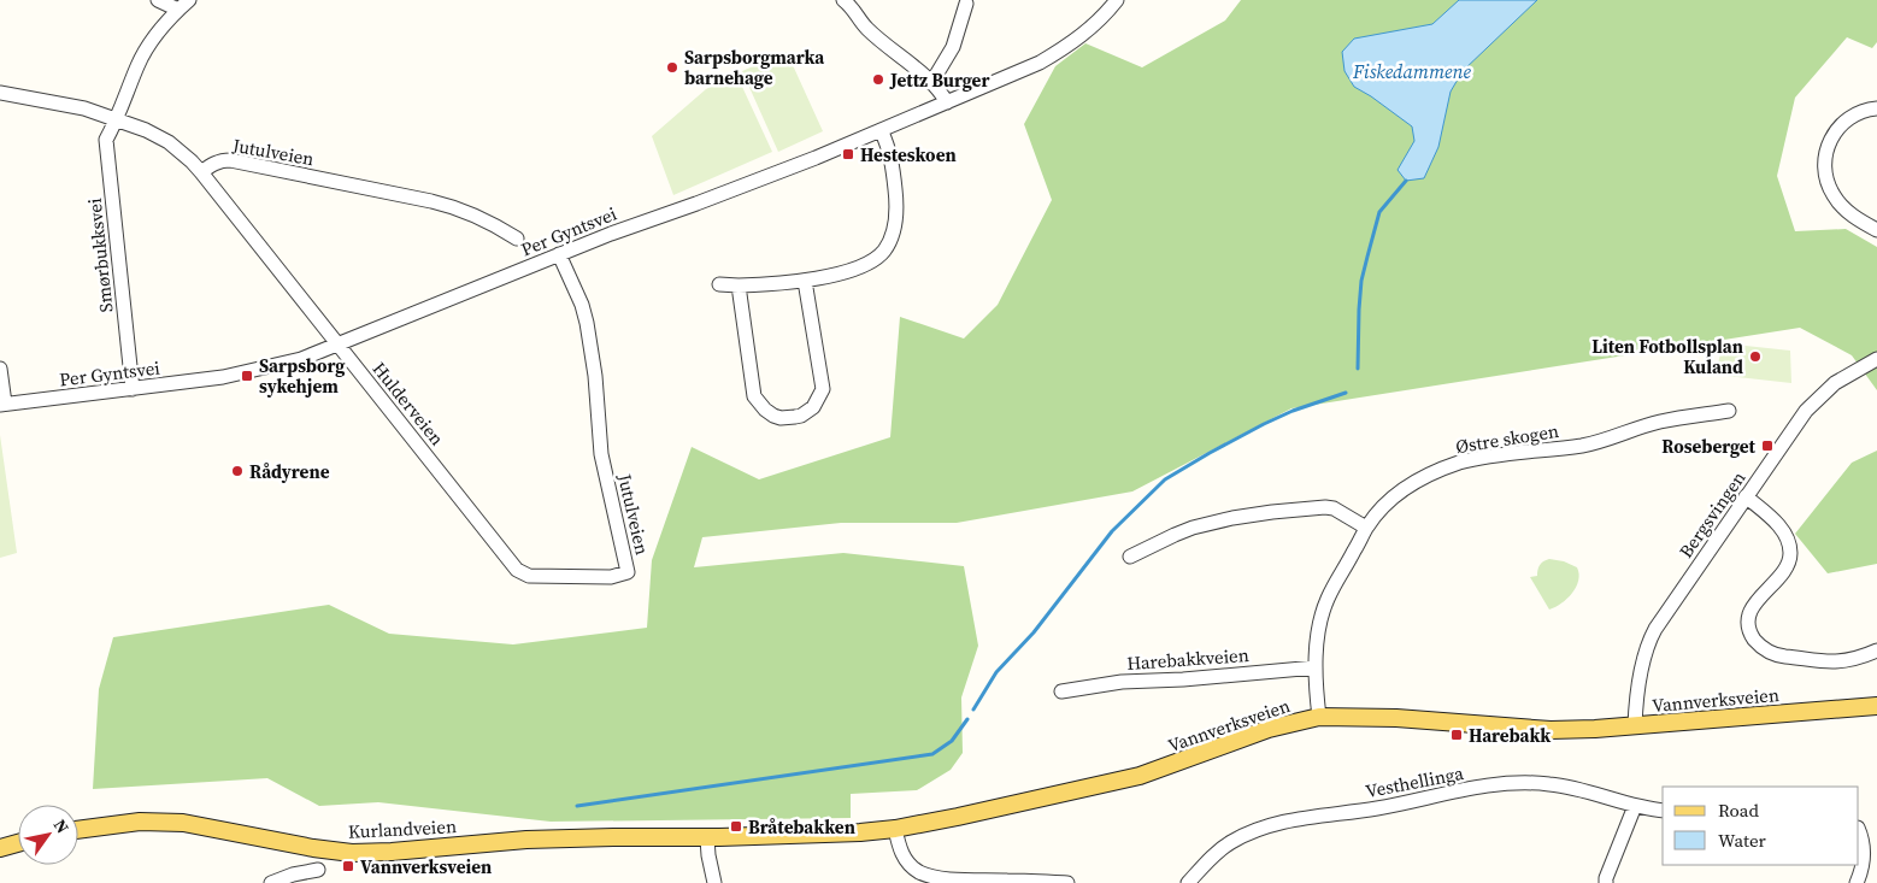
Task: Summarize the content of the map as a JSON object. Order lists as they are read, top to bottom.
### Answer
{
  "streets": {
    "main road": ["Vannverksveien", "Kurlandveien"],
    "street": [
      "Jutulveien",
      "Per Gyntsvei",
      "Smørbukksvei",
      "Hulderveien",
      "Østre skogen",
      "Bergsvingen",
      "Harebakkveien",
      "Vesthellinga"
    ]
  },
  "crossings": [
    ["Jutulveien", "Per Gyntsvei"],
    ["Jutulveien", "Hulderveien"],
    ["Per Gyntsvei", "Smørbukksvei"],
    ["Per Gyntsvei", "Hulderveien"],
    ["Østre skogen", "Harebakkveien"],
    ["Østre skogen", "Vannverksveien"],
    ["Bergsvingen", "Vannverksveien"],
    ["Vannverksveien", "Kurlandveien"]
  ],
  "water": ["Fiskedammene"],
  "places": {
    "other": [
      "Sarpsborgmarka barnehage",
      "Jettz Burger",
      "Liten Fotbollsplan Kuland",
      "Rådyrene"
    ],
    "transit": [
      "Hesteskoen",
      "Sarpsborg sykehjem",
      "Roseberget",
      "Harebakk",
      "Bråtebakken",
      "Vannverksveien"
    ]
  },
  "legend": ["Road", "Water"],
  "north": "top right"
}
